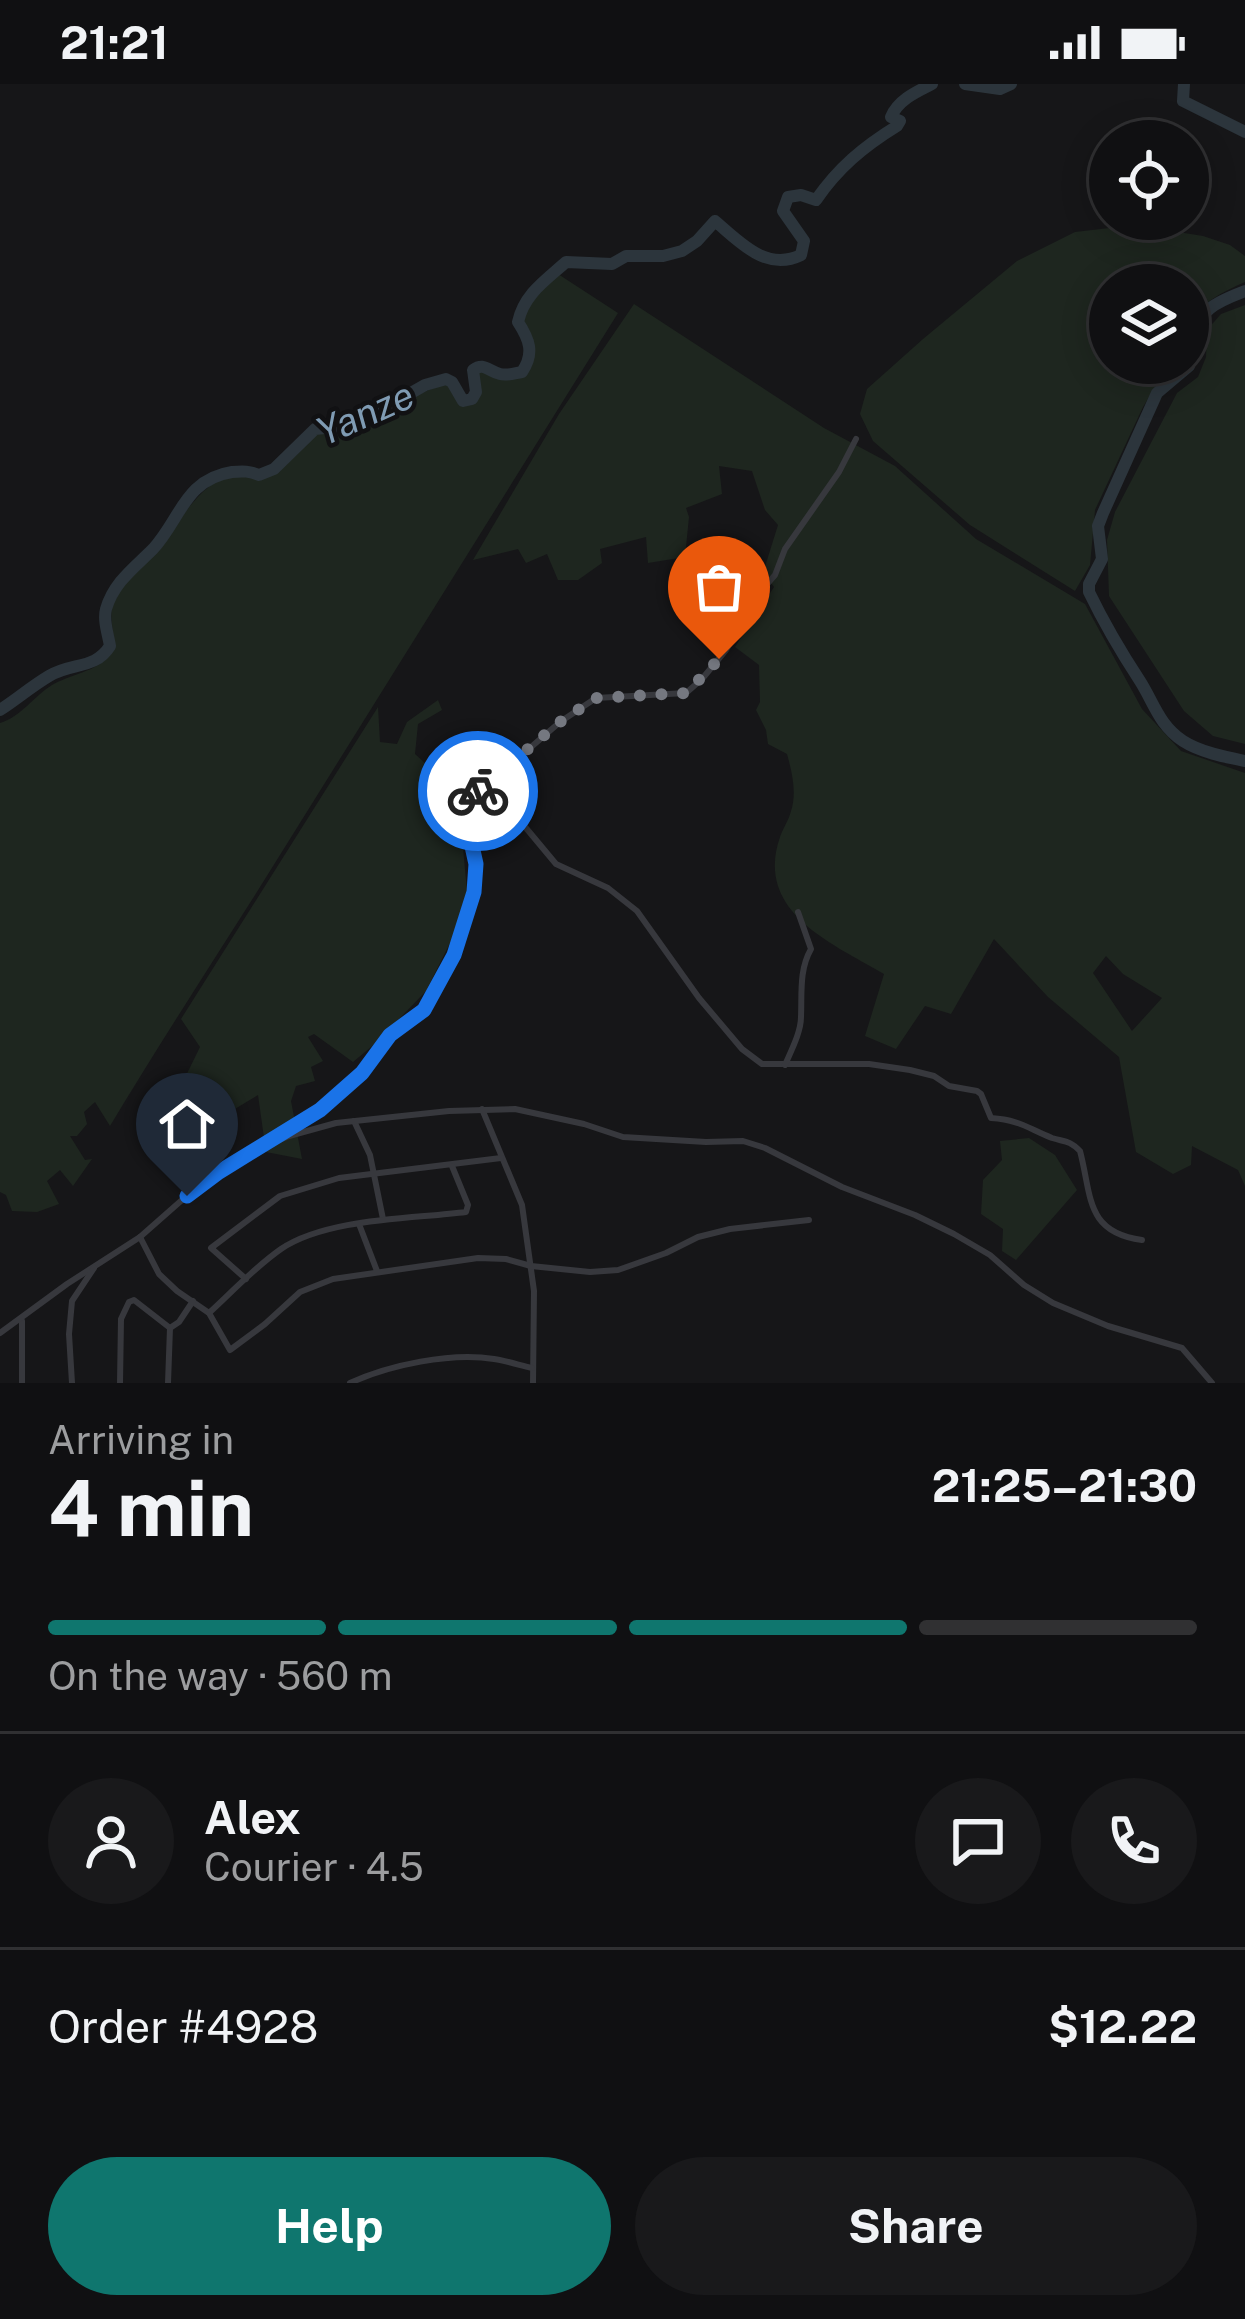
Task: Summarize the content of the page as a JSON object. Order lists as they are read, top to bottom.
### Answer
{
  "water": ["Yanze"],
  "page": {
    "status": "21:21",
    "heading": ["4 min", "Arriving in", "21:25–21:30"],
    "panel": [
      "Alex",
      "Courier · 4.5",
      "Order #4928",
      "$12.22"
    ],
    "bar": "On the way · 560 m",
    "buttons": ["Help", "Share"]
  }
}
